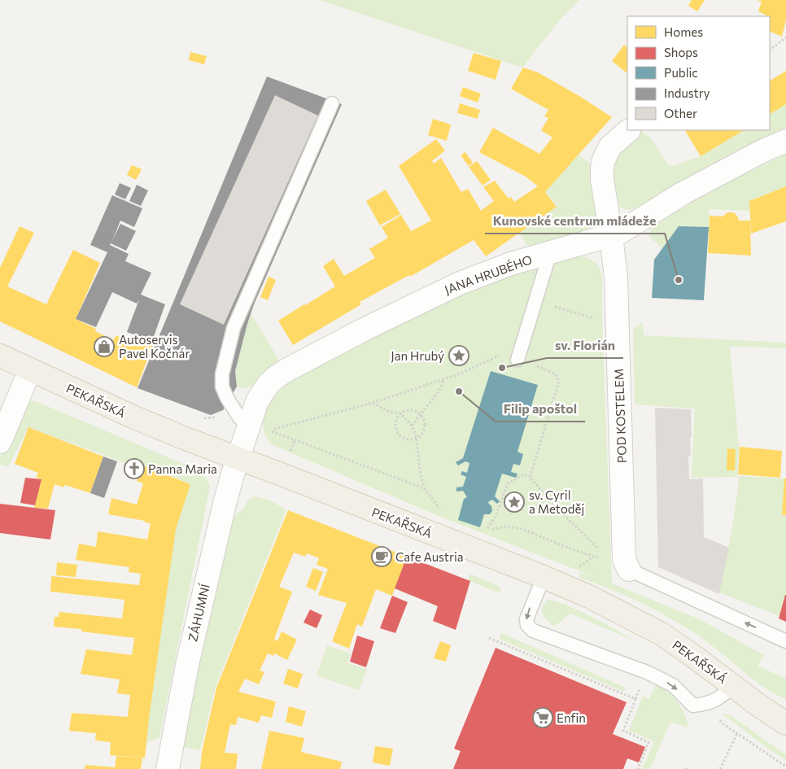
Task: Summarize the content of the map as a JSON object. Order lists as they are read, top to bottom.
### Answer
{
  "streets": {
    "main road": ["PEKAŘSKÁ"],
    "street": ["JANA HRUBÉHO", "POD KOSTELEM", "ZÁHUMNÍ"]
  },
  "crossings": [
    ["JANA HRUBÉHO", "PEKAŘSKÁ"],
    ["JANA HRUBÉHO", "POD KOSTELEM"],
    ["JANA HRUBÉHO", "ZÁHUMNÍ"],
    ["PEKAŘSKÁ", "ZÁHUMNÍ"]
  ],
  "places": {
    "other": ["Kunovské centrum mládeže", "sv. Florián", "Filip apoštol"],
    "shop": ["Autoservis Pavel Kočnár"],
    "place": ["Jan Hrubý", "sv. Cyril a Metoděj"],
    "church": ["Panna Maria"],
    "cafe": ["Cafe Austria"],
    "supermarket": ["Enfin"]
  },
  "legend": [
    "Homes",
    "Shops",
    "Public",
    "Industry",
    "Other"
  ]
}
